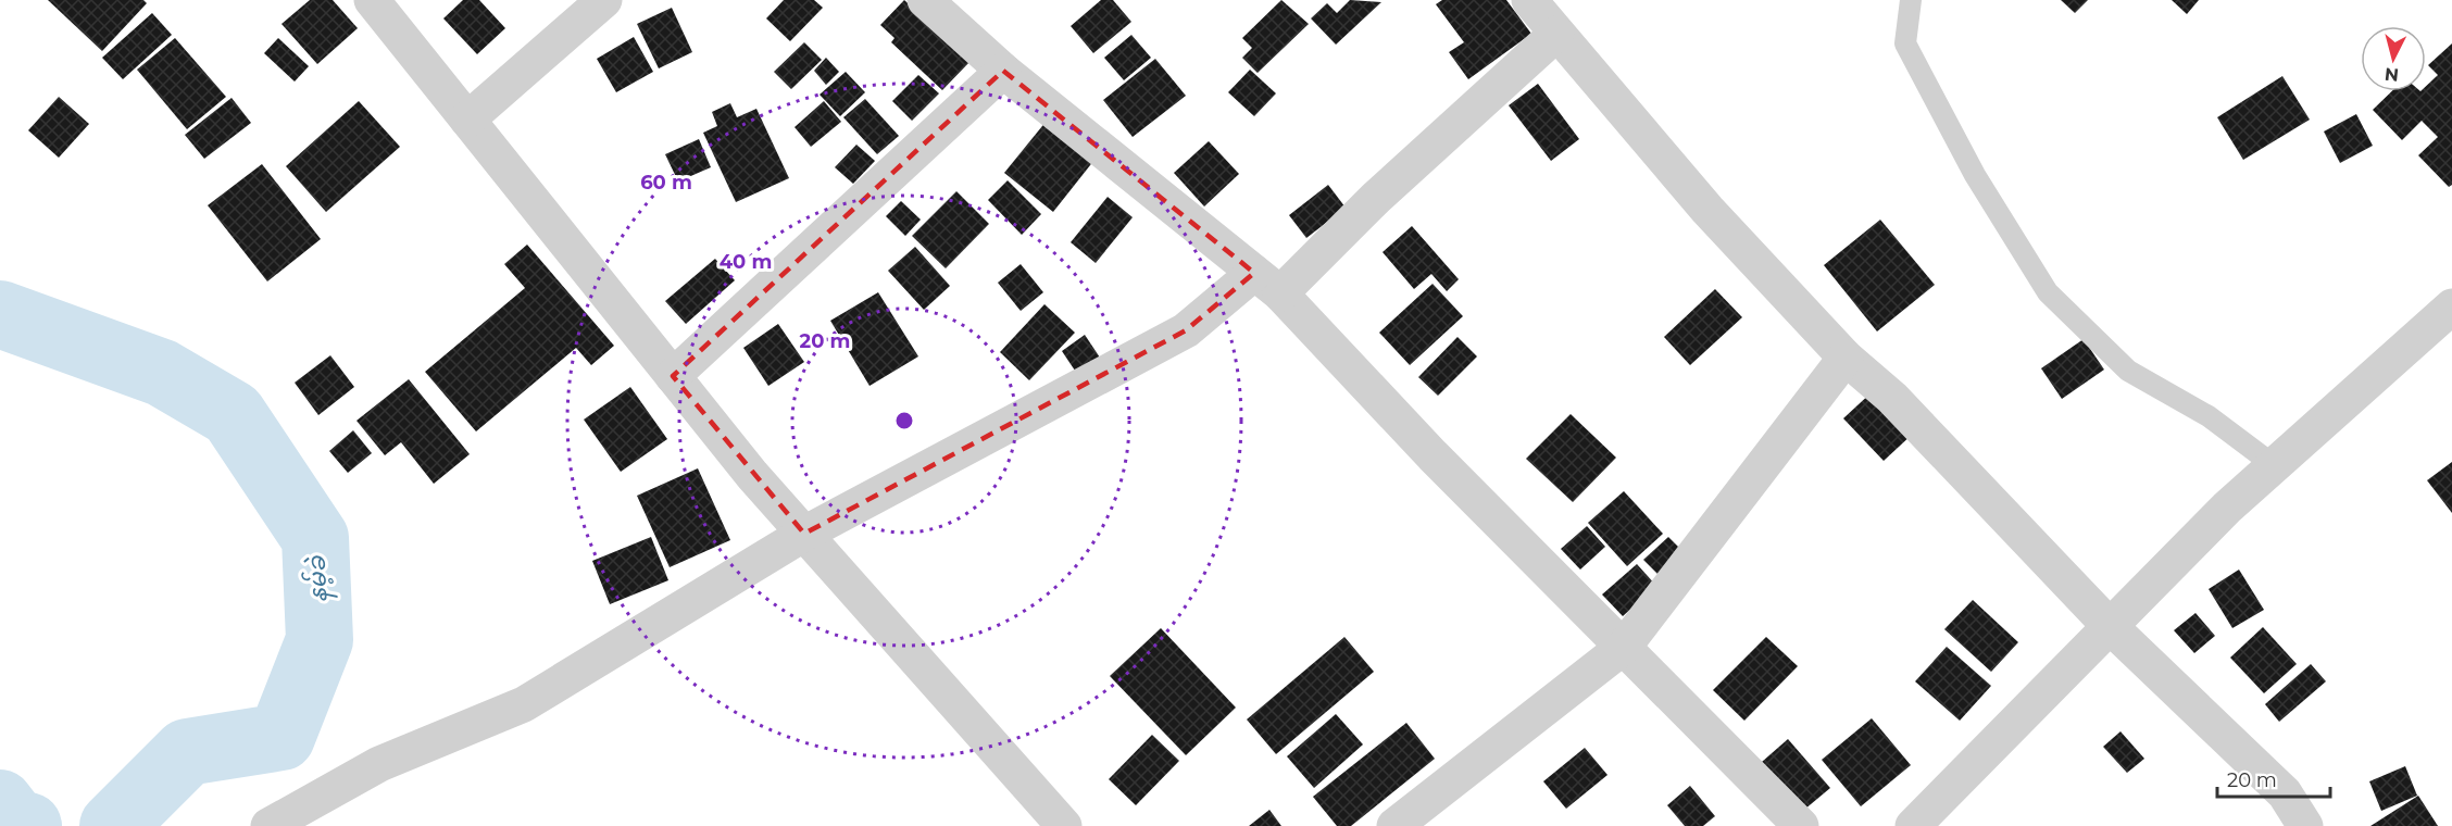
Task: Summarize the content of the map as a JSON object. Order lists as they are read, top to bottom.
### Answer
{
  "water": ["နမ့်ခဲ"],
  "scale_bar": "20 m",
  "north": "bottom",
  "rings": ["60 m", "40 m", "20 m"]
}
